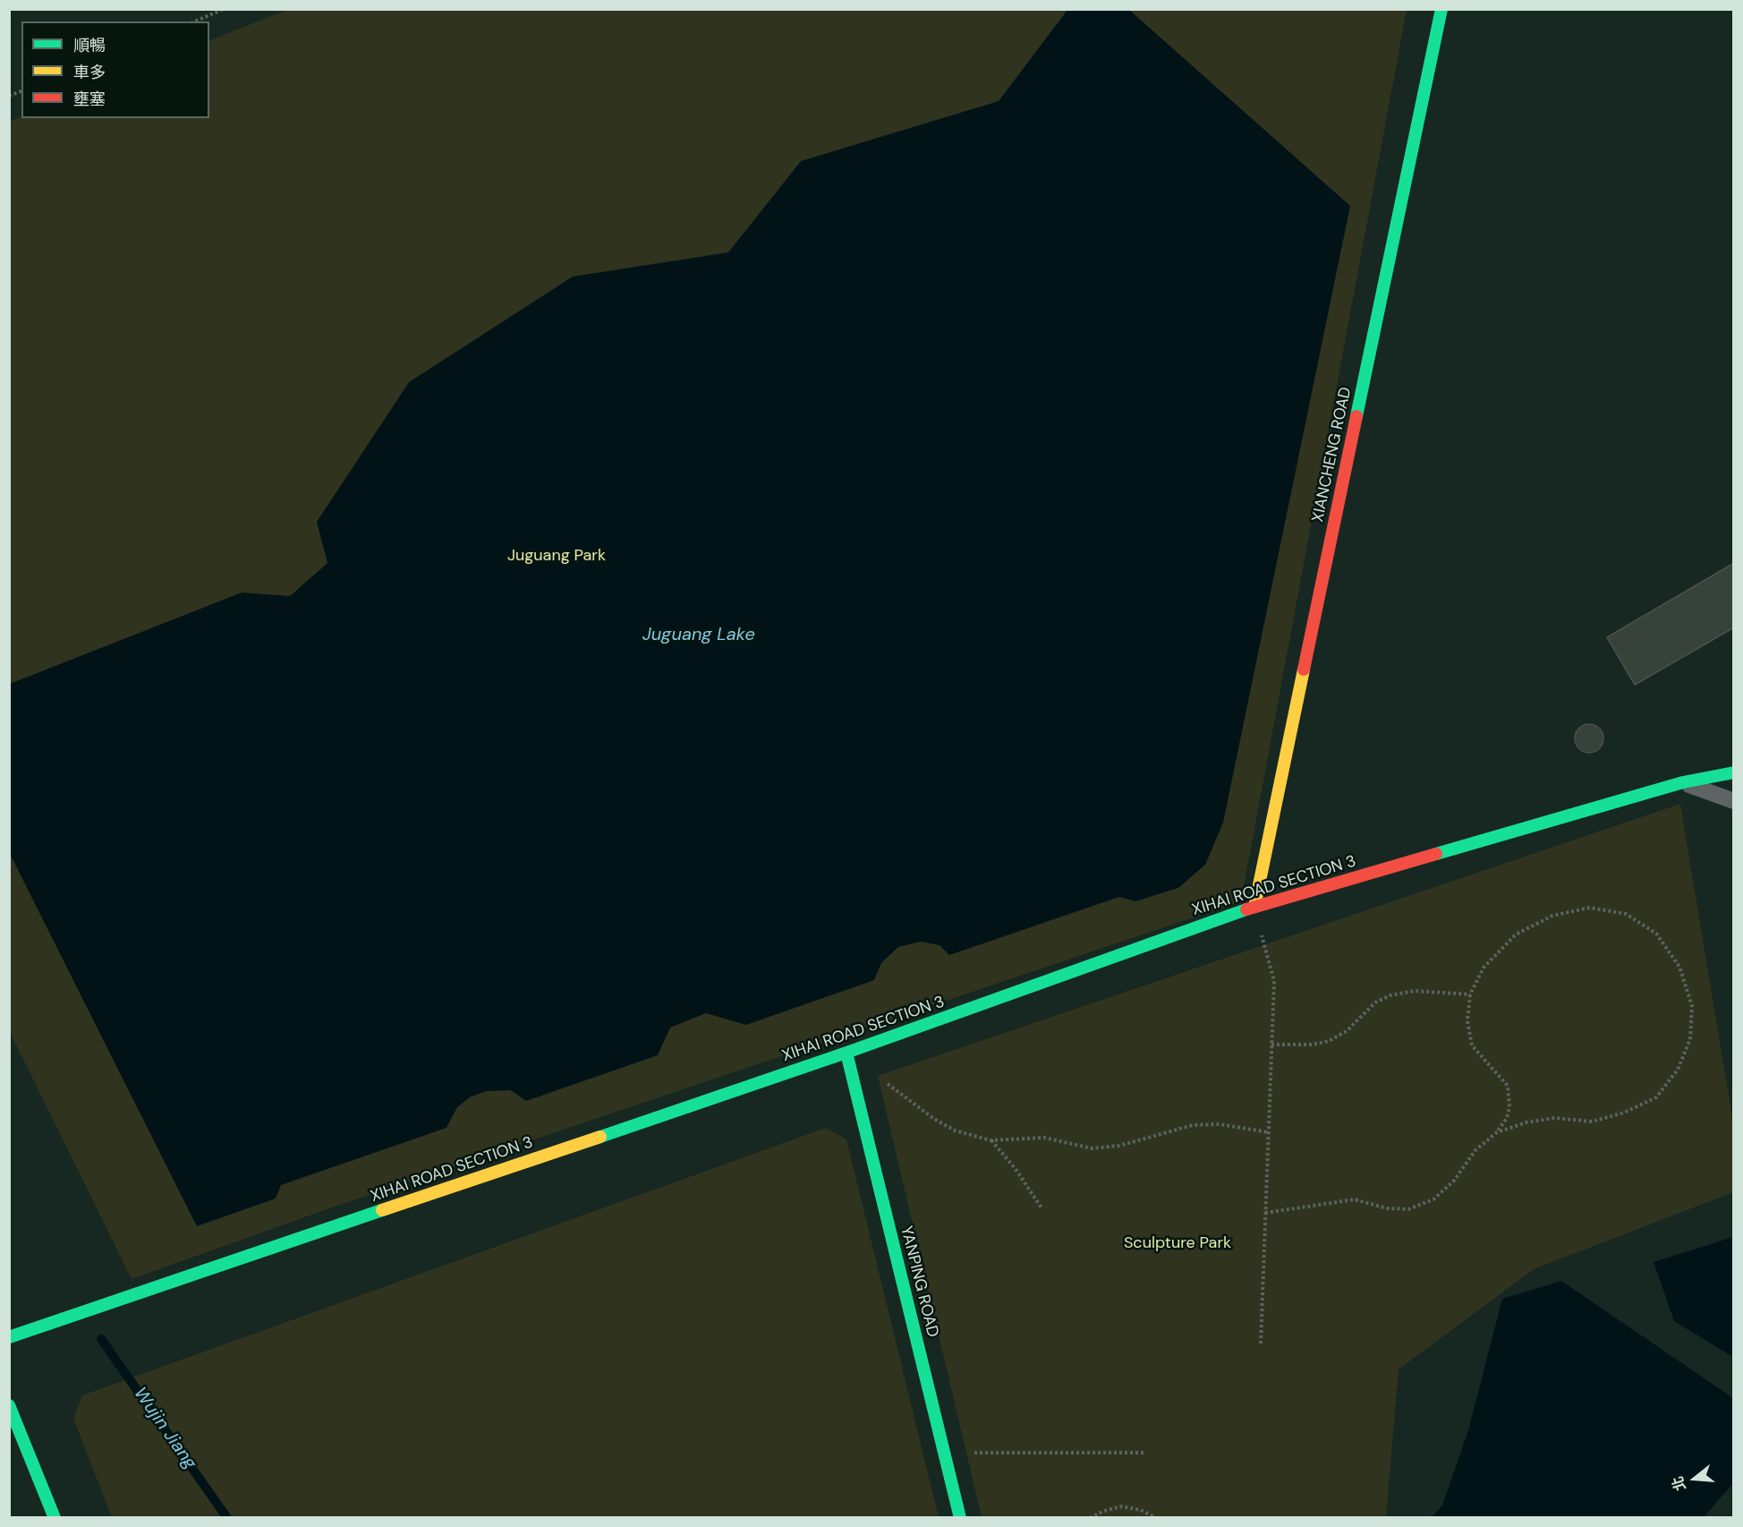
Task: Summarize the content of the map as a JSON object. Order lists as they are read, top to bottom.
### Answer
{
  "streets": {
    "main road": ["XIANCHENG ROAD", "XIHAI ROAD SECTION 3", "YANPING ROAD"]
  },
  "crossings": [
    ["XIANCHENG ROAD", "XIHAI ROAD SECTION 3"],
    ["XIHAI ROAD SECTION 3", "YANPING ROAD"]
  ],
  "water": ["Juguang Lake", "Wujin Jiang"],
  "parks": ["Juguang Park", "Sculpture Park"],
  "legend": ["順暢", "車多", "壅塞"],
  "north": "left"
}
